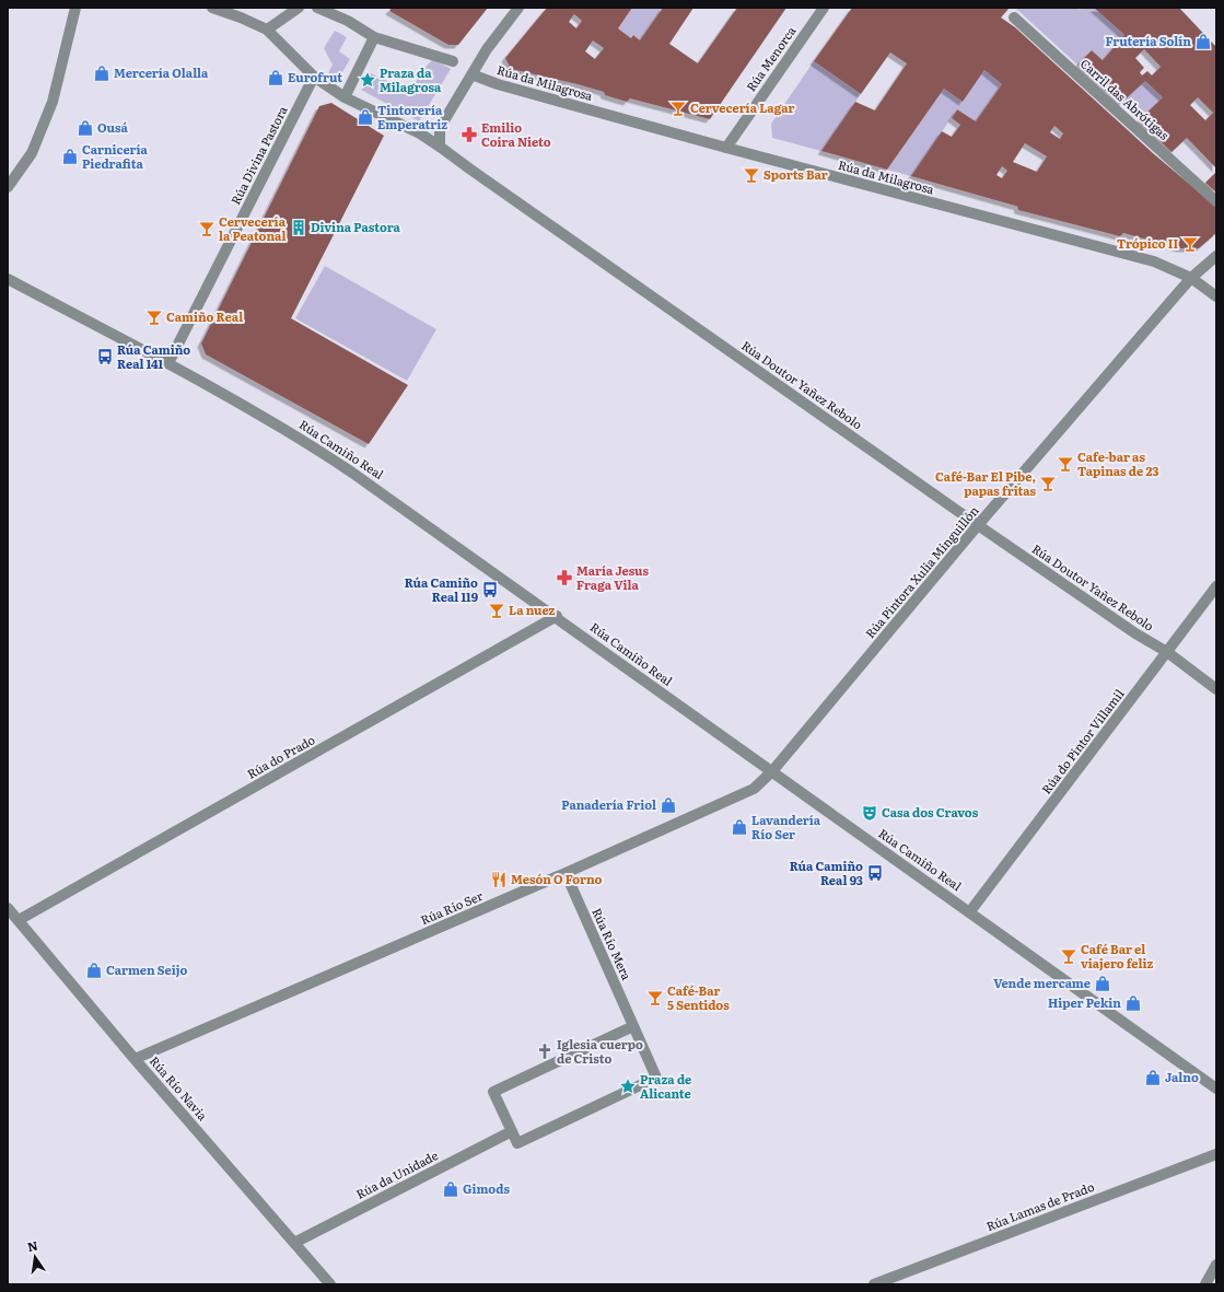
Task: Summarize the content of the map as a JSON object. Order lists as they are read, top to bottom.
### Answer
{
  "streets": {
    "street": [
      "Rúa Menorca",
      "Rúa da Milagrosa",
      "Carril das Abrótigas",
      "Rúa Divina Pastora",
      "Rúa Doutor Yañez Rebolo",
      "Rúa Camiño Real",
      "Rúa Pintora Xulia Minguillón",
      "Rúa do Pintor Villamil",
      "Rúa do Prado",
      "Rúa Río Ser",
      "Rúa Río Mera",
      "Rúa Río Navia",
      "Rúa da Unidade",
      "Rúa Lamas de Prado"
    ]
  },
  "crossings": [
    ["Rúa Menorca", "Rúa da Milagrosa"],
    ["Rúa da Milagrosa", "Rúa Pintora Xulia Minguillón"],
    ["Rúa Divina Pastora", "Rúa Camiño Real"],
    ["Rúa Doutor Yañez Rebolo", "Rúa Pintora Xulia Minguillón"],
    ["Rúa Doutor Yañez Rebolo", "Rúa do Pintor Villamil"],
    ["Rúa Camiño Real", "Rúa Pintora Xulia Minguillón"],
    ["Rúa Camiño Real", "Rúa do Pintor Villamil"],
    ["Rúa Camiño Real", "Rúa do Prado"],
    ["Rúa Camiño Real", "Rúa Río Ser"],
    ["Rúa Pintora Xulia Minguillón", "Rúa Río Ser"],
    ["Rúa do Prado", "Rúa Río Navia"],
    ["Rúa Río Ser", "Rúa Río Mera"],
    ["Rúa Río Ser", "Rúa Río Navia"],
    ["Rúa Río Navia", "Rúa da Unidade"]
  ],
  "places": {
    "shop": [
      "Frutería Solín",
      "Mercería Olalla",
      "Eurofrut",
      "Tintorería Emperatriz",
      "Ousá",
      "Carnicería Piedrafita",
      "Panadería Friol",
      "Lavandería Río Ser",
      "Carmen Seijo",
      "Vende mercame",
      "Hiper Pekin",
      "Jalno",
      "Gimods"
    ],
    "place": ["Praza da Milagrosa", "Praza de Alicante"],
    "bar": [
      "Cervecería Lagar",
      "Sports Bar",
      "Cervecería la Peatonal",
      "Trópico II",
      "Camiño Real",
      "Cafe-bar as Tapinas de 23",
      "Café-Bar El Pibe, papas fritas",
      "La nuez",
      "Café Bar el viajero feliz",
      "Café-Bar 5 Sentidos"
    ],
    "pharmacy": ["Emilio Coira Nieto", "María Jesus Fraga Vila"],
    "building": ["Divina Pastora"],
    "bus stop": ["Rúa Camiño Real 141", "Rúa Camiño Real 119", "Rúa Camiño Real 93"],
    "theatre": ["Casa dos Cravos"],
    "restaurant": ["Mesón O Forno"],
    "church": ["Iglesia cuerpo de Cristo"]
  },
  "north": "top"
}
